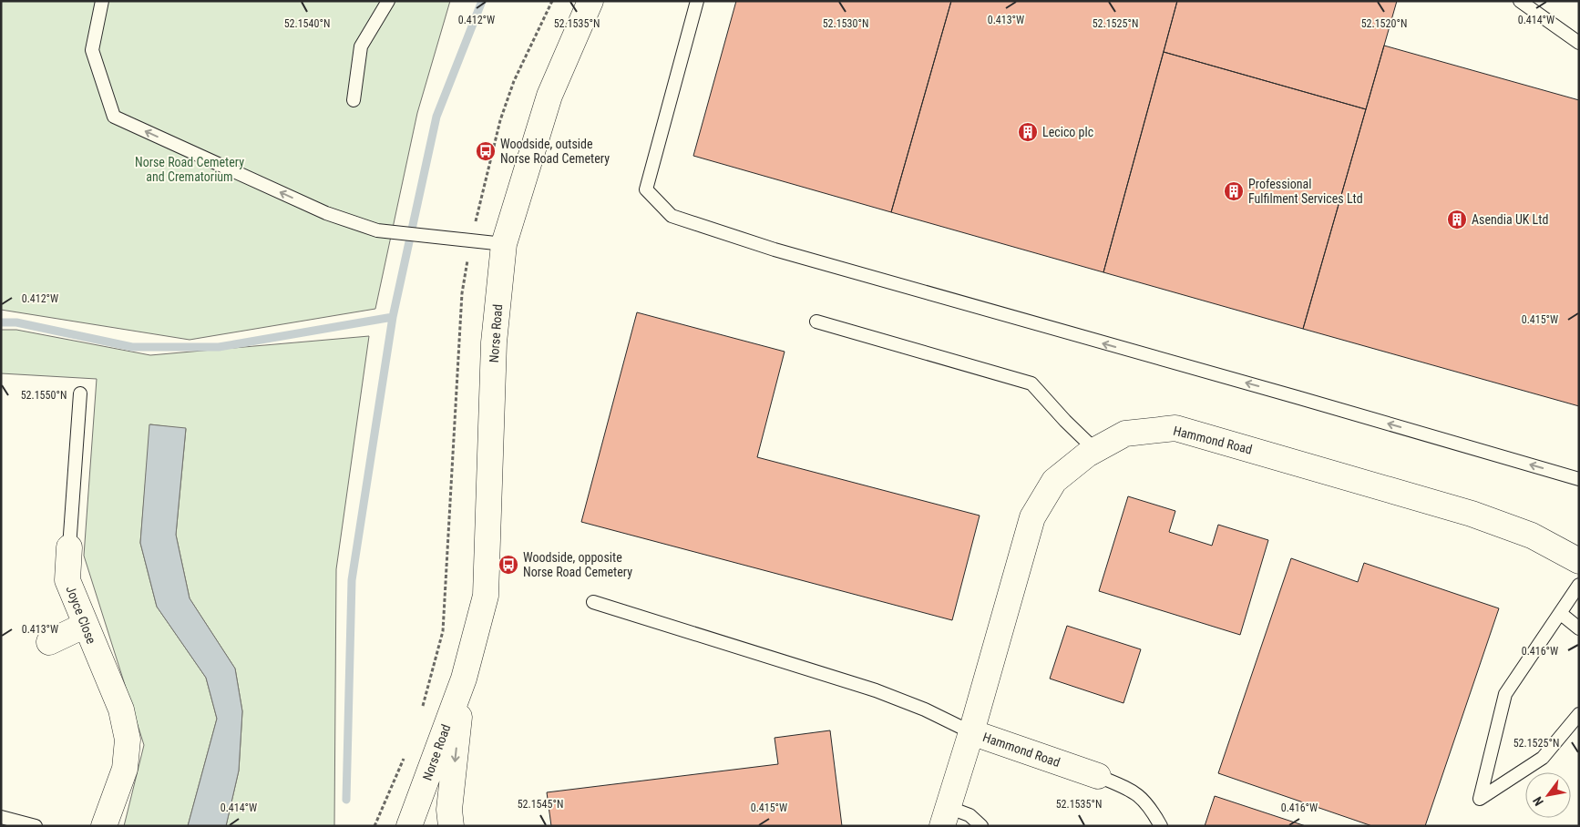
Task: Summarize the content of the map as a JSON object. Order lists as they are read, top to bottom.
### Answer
{
  "streets": {
    "street": ["Norse Road", "Hammond Road", "Joyce Close"]
  },
  "parks": ["Norse Road Cemetery and Crematorium"],
  "places": {
    "building": ["Lecico plc", "Professional Fulfilment Services Ltd", "Asendia UK Ltd"],
    "bus stop": ["Woodside, outside Norse Road Cemetery", "Woodside, opposite Norse Road Cemetery"]
  },
  "north": "bottom left",
  "coordinates": [
    "0.414°W",
    "0.412°W",
    "0.413°W",
    "52.1540°N",
    "52.1535°N",
    "52.1530°N",
    "52.1525°N",
    "52.1520°N",
    "0.415°W",
    "52.1550°N",
    "0.416°W",
    "52.1545°N"
  ]
}
